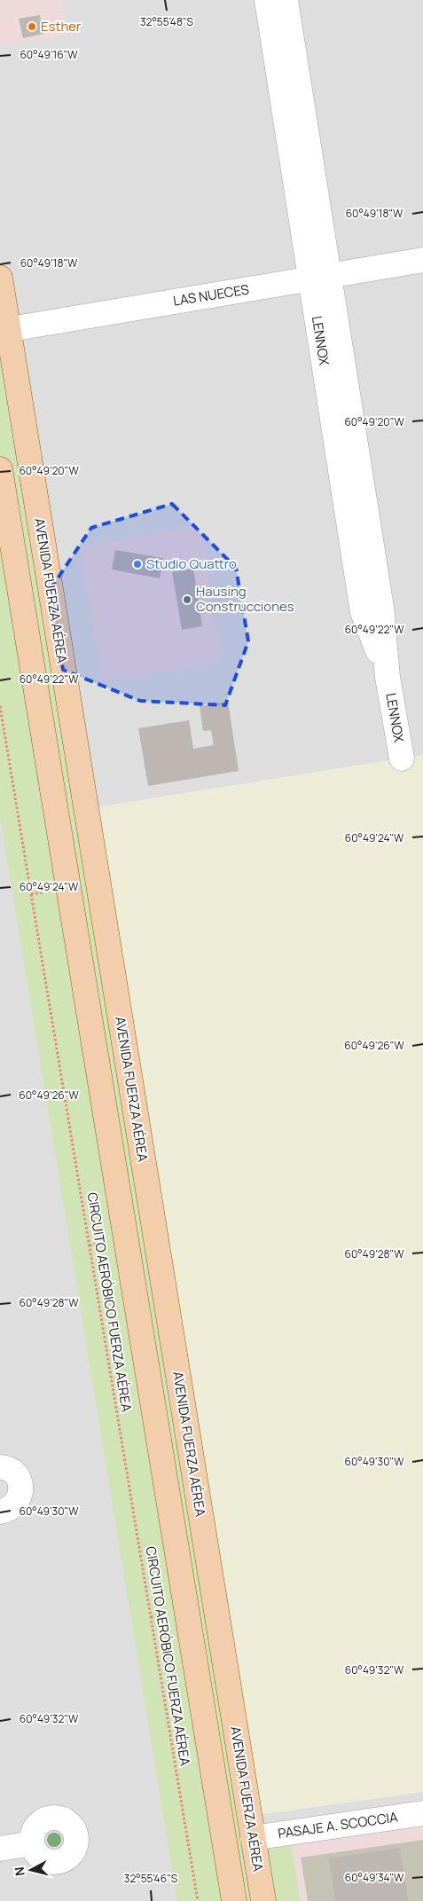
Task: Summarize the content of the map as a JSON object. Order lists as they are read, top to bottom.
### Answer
{
  "streets": {
    "main road": ["AVENIDA FUERZA AÉREA"],
    "street": ["LAS NUECES", "LENNOX", "PASAJE A. SCOCCIA"],
    "path": ["CIRCUITO AERÓBICO FUERZA AÉREA"]
  },
  "crossings": [
    ["LAS NUECES", "LENNOX"],
    ["LAS NUECES", "AVENIDA FUERZA AÉREA"],
    ["AVENIDA FUERZA AÉREA", "PASAJE A. SCOCCIA"]
  ],
  "places": ["Esther", "Studio Quattro", "Hausing Construcciones"],
  "north": "left",
  "coordinates": [
    "32°55'48\"S",
    "60°49'16\"W",
    "60°49'18\"W",
    "60°49'20\"W",
    "60°49'22\"W",
    "60°49'24\"W",
    "60°49'26\"W",
    "60°49'28\"W",
    "60°49'30\"W",
    "60°49'32\"W",
    "60°49'34\"W",
    "32°55'46\"S"
  ]
}
